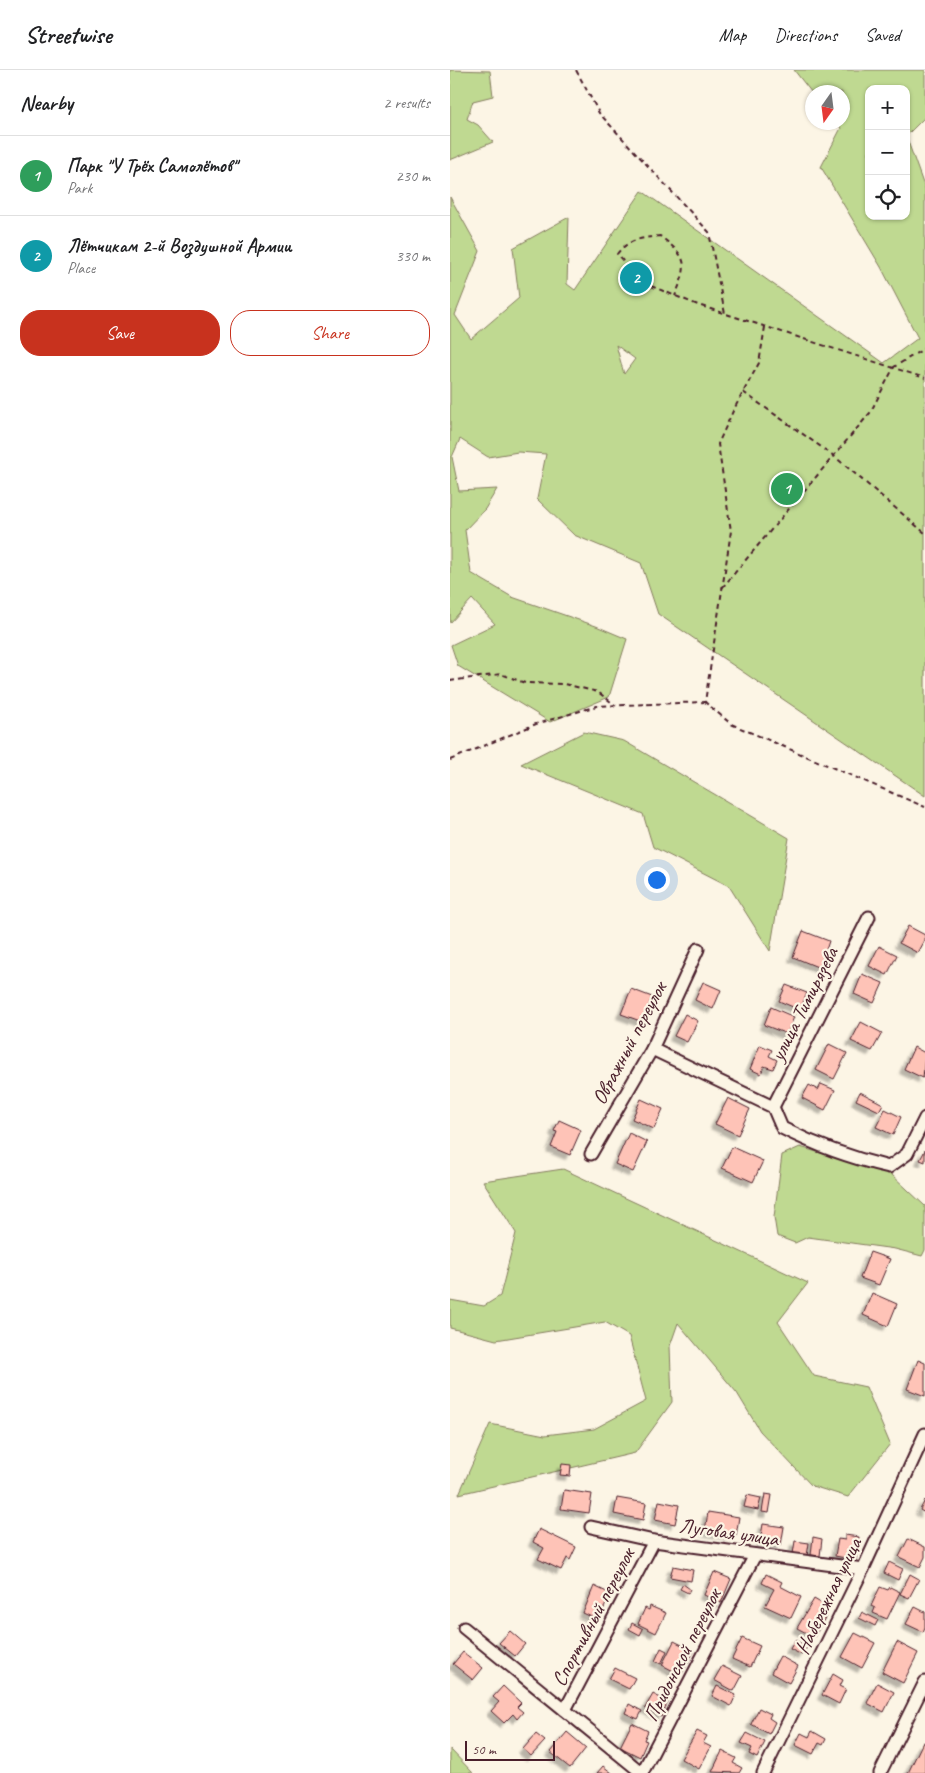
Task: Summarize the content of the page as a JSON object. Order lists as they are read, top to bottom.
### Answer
{
  "streets": {
    "street": [
      "улица Тимирязева",
      "Овражный переулок",
      "Луговая улица",
      "Набережная улица",
      "Спортивный переулок",
      "Придонской переулок"
    ]
  },
  "crossings": [
    ["Луговая улица", "Набережная улица"],
    ["Луговая улица", "Спортивный переулок"],
    ["Луговая улица", "Придонской переулок"]
  ],
  "scale_bar": "50 m",
  "north": "bottom",
  "page": {
    "header": "Streetwise",
    "nav": ["Map", "Directions", "Saved"],
    "heading": ["Nearby", "2 results"],
    "map_buttons": ["+", "−"],
    "list": [
      {
        "mark": "1",
        "name": "Парк \"У Трёх Самолётов\"",
        "note": "Park",
        "value": "230 m"
      },
      {
        "mark": "2",
        "name": "Лётчикам 2-й Воздушной Армии",
        "note": "Place",
        "value": "330 m"
      }
    ],
    "pins": ["2", "1"],
    "buttons": ["Save", "Share"],
    "scale": "50 m"
  }
}
